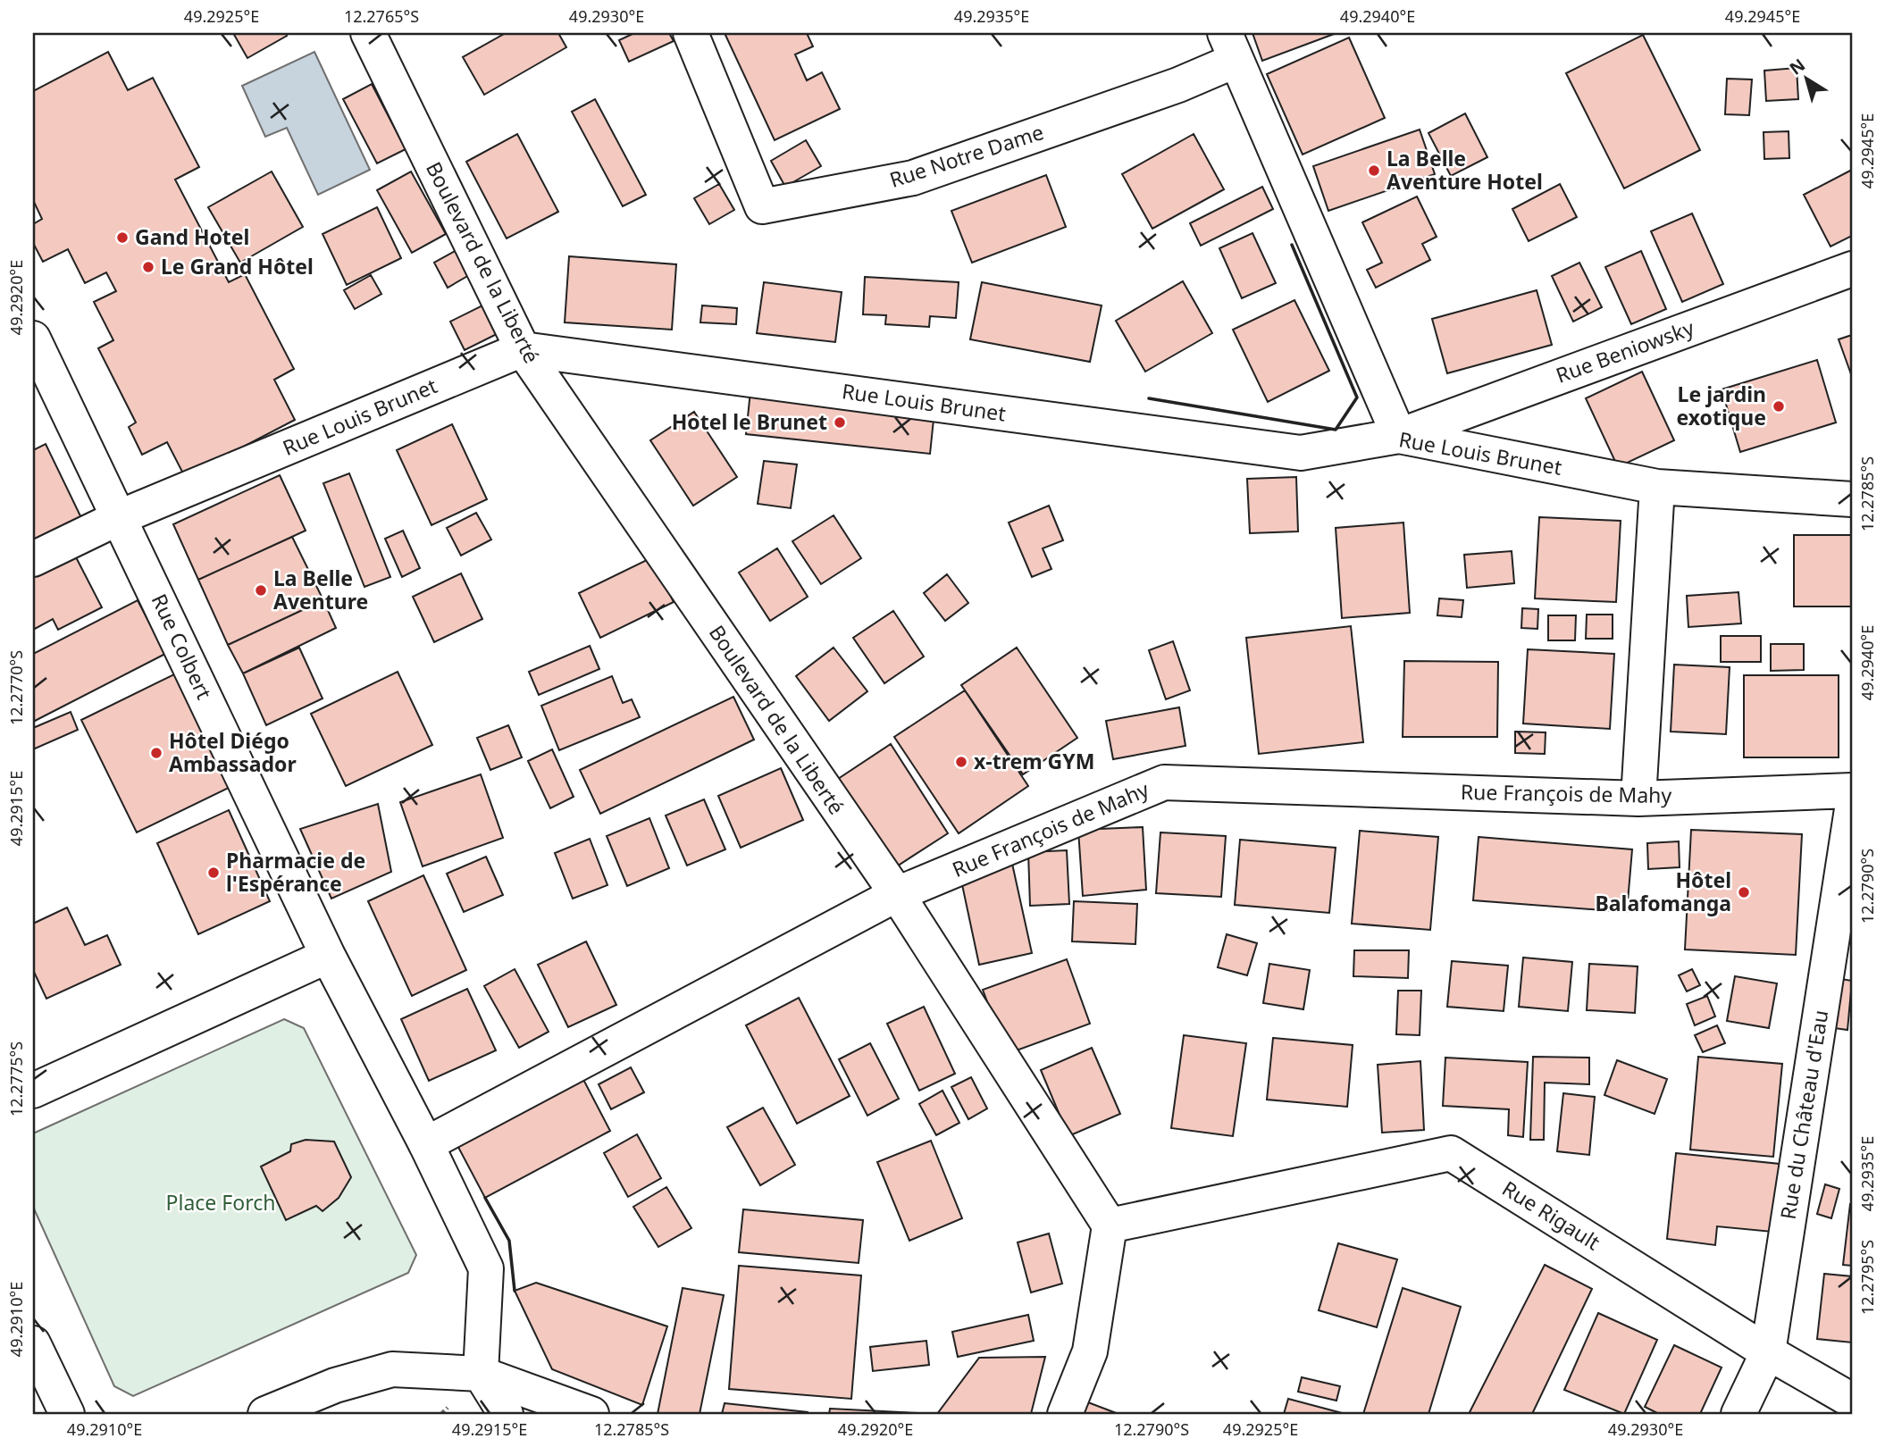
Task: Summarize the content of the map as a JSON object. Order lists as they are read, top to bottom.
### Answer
{
  "streets": {
    "street": [
      "Rue Notre Dame",
      "Boulevard de la Liberté",
      "Rue Beniowsky",
      "Rue Louis Brunet",
      "Rue Colbert",
      "Rue François de Mahy",
      "Rue du Château d'Eau",
      "Rue Rigault"
    ]
  },
  "crossings": [
    ["Boulevard de la Liberté", "Rue Louis Brunet"],
    ["Boulevard de la Liberté", "Rue François de Mahy"],
    ["Boulevard de la Liberté", "Rue Rigault"],
    ["Rue Beniowsky", "Rue Louis Brunet"],
    ["Rue Louis Brunet", "Rue Colbert"],
    ["Rue Colbert", "Rue François de Mahy"],
    ["Rue du Château d'Eau", "Rue Rigault"]
  ],
  "parks": ["Place Forch"],
  "places": [
    "La Belle Aventure Hotel",
    "Gand Hotel",
    "Le Grand Hôtel",
    "Le jardin exotique",
    "Hotel le Brunet",
    "La Belle Aventure",
    "Hôtel Diégo Ambassador",
    "x-trem GYM",
    "Pharmacie de l'Espérance",
    "Hôtel Balafomanga"
  ],
  "north": "top left",
  "coordinates": [
    "49.2925°E",
    "12.2765°S",
    "49.2930°E",
    "49.2935°E",
    "49.2940°E",
    "49.2945°E",
    "49.2920°E",
    "12.2785°S",
    "12.2770°S",
    "49.2915°E",
    "12.2790°S",
    "12.2775°S",
    "12.2795°S",
    "49.2910°E"
  ]
}
